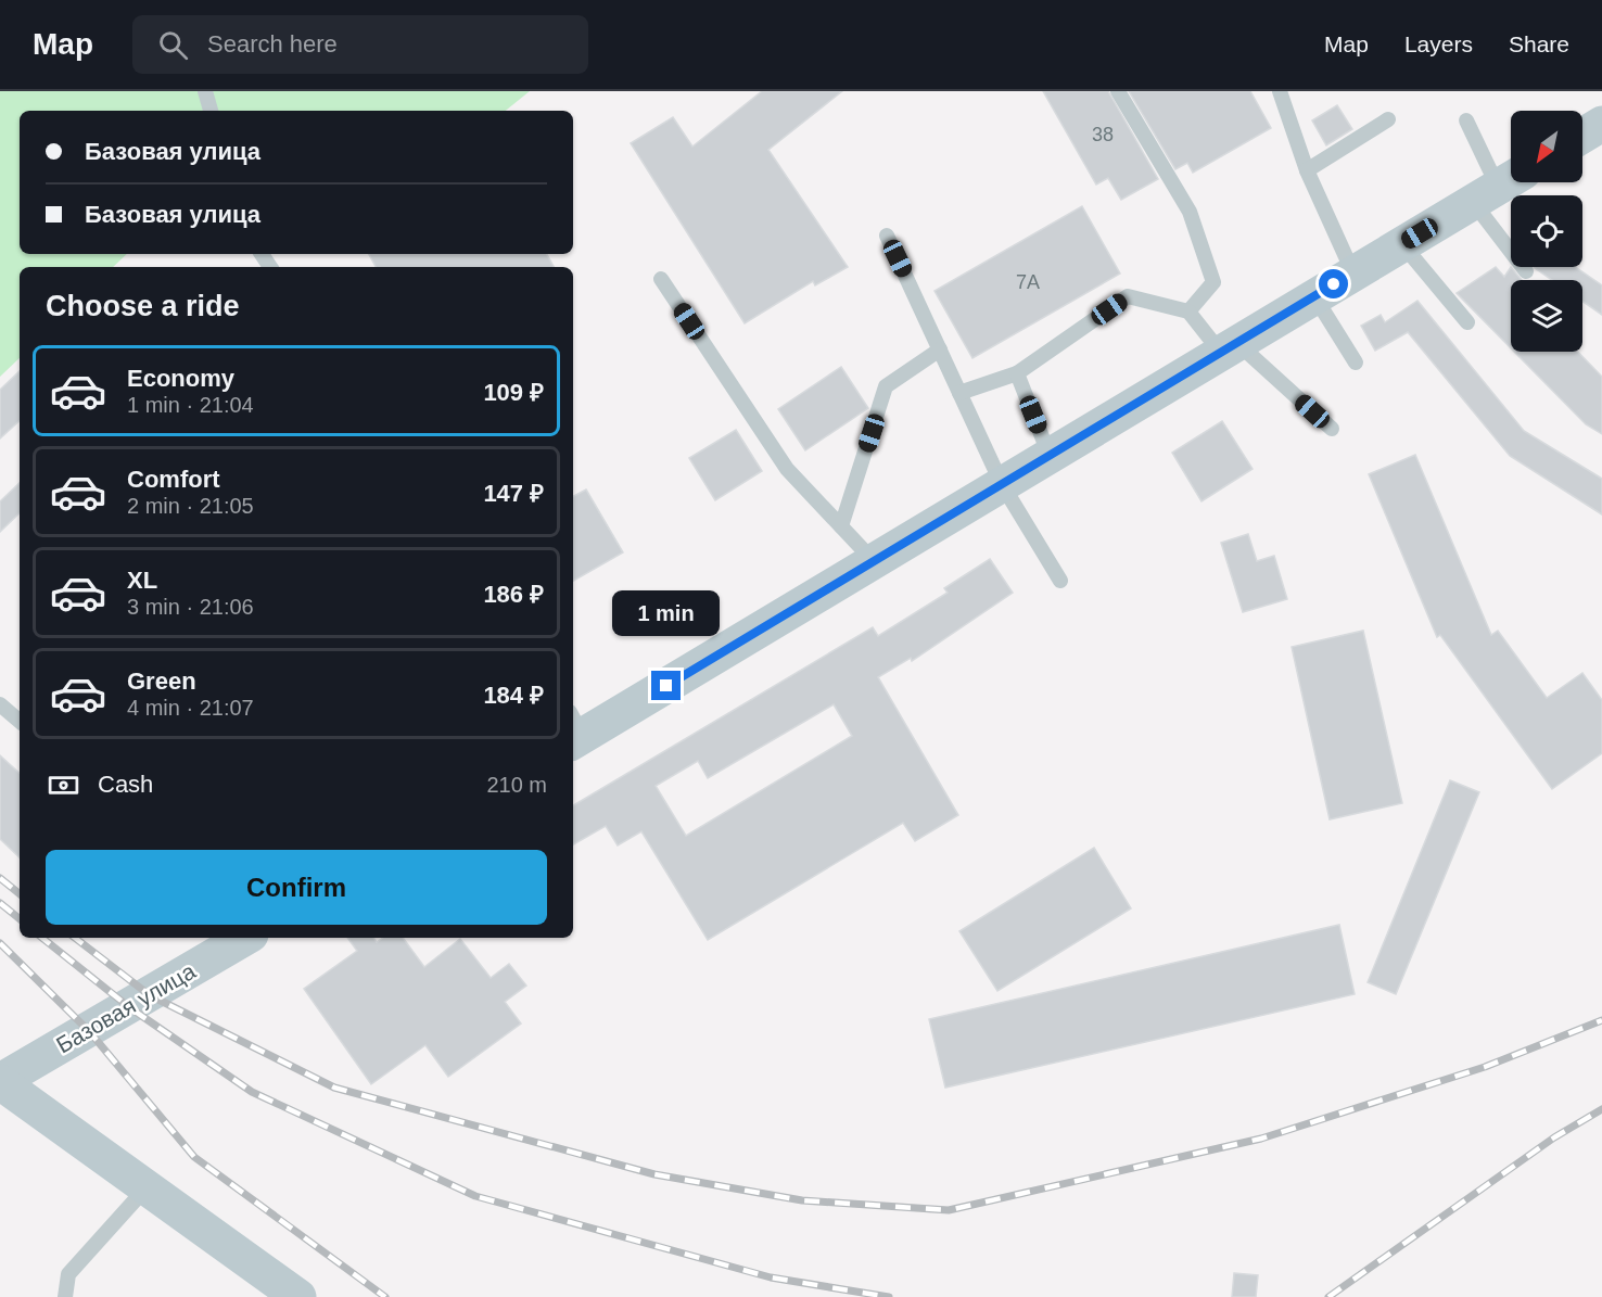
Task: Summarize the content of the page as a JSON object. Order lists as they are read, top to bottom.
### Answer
{
  "streets": {
    "main road": ["Базовая улица"]
  },
  "house_numbers": ["38", "7А"],
  "north": "bottom left",
  "page": {
    "header": "Map",
    "search": "Search here",
    "nav": ["Map", "Layers", "Share"],
    "banner": ["Базовая улица", "Базовая улица"],
    "heading": "Choose a ride",
    "list": [
      {
        "name": "Economy",
        "note": "1 min · 21:04",
        "value": "109 ₽"
      },
      {
        "name": "Comfort",
        "note": "2 min · 21:05",
        "value": "147 ₽"
      },
      {
        "name": "XL",
        "note": "3 min · 21:06",
        "value": "186 ₽"
      },
      {
        "name": "Green",
        "note": "4 min · 21:07",
        "value": "184 ₽"
      }
    ],
    "bubble": "1 min",
    "pay": ["Cash", "210 m"],
    "buttons": "Confirm"
  }
}
